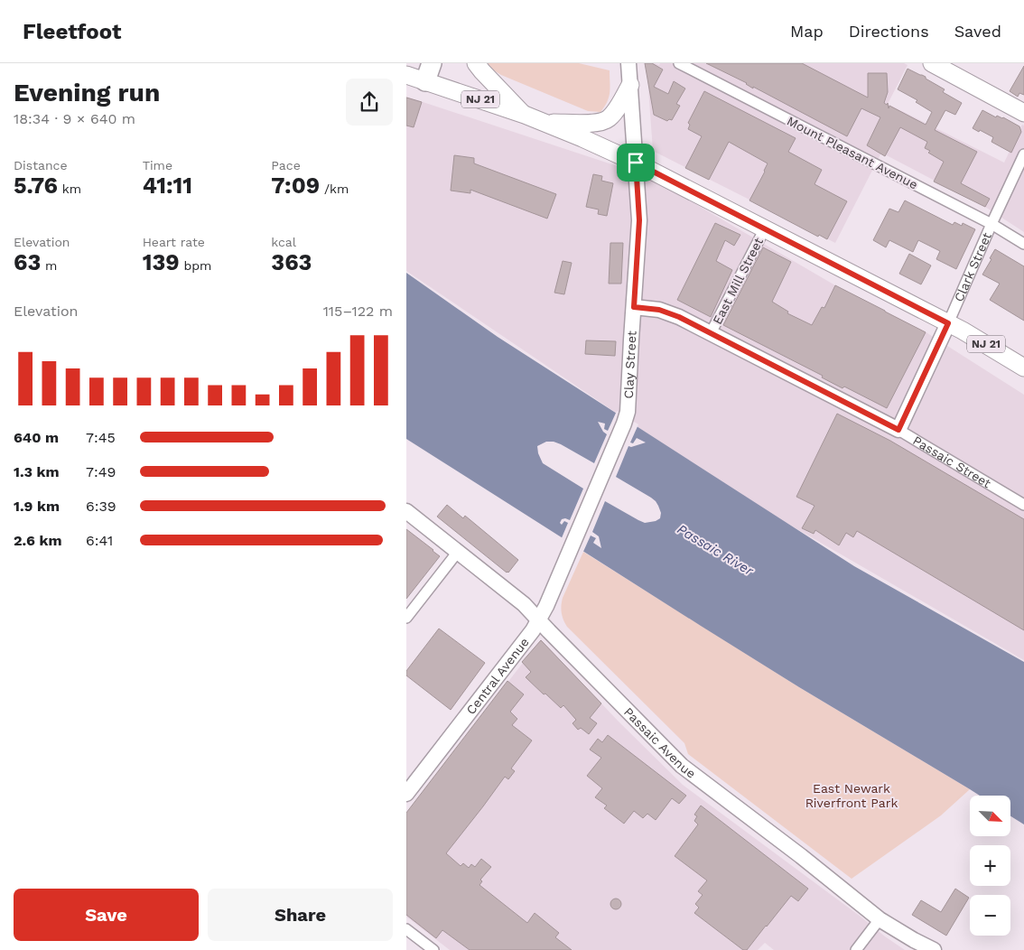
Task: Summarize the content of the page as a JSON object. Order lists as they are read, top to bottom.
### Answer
{
  "streets": {
    "main road": [
      "NJ 21",
      "Clark Street",
      "Clay Street",
      "Passaic Street",
      "Central Avenue",
      "Passaic Avenue"
    ],
    "street": ["Mount Pleasant Avenue", "East Mill Street"]
  },
  "crossings": [
    ["NJ 21", "Clark Street"],
    ["NJ 21", "East Mill Street"],
    ["NJ 21", "Clay Street"],
    ["Mount Pleasant Avenue", "Clark Street"],
    ["Clark Street", "Passaic Street"],
    ["East Mill Street", "Passaic Street"],
    ["Clay Street", "Passaic Street"],
    ["Clay Street", "Central Avenue"],
    ["Central Avenue", "Passaic Avenue"]
  ],
  "water": ["Passaic River"],
  "parks": ["East Newark Riverfront Park"],
  "north": "bottom right",
  "page": {
    "header": "Fleetfoot",
    "nav": ["Map", "Directions", "Saved"],
    "heading": ["Evening run", "18:34 · 9 × 640 m"],
    "stats": [
      ["Distance", "5.76 km"],
      ["Time", "41:11"],
      ["Pace", "7:09 /km"],
      ["Elevation", "63 m"],
      ["Heart rate", "139 bpm"],
      ["kcal", "363"]
    ],
    "chart": ["Elevation", "115–122 m"],
    "list": [
      {
        "name": "640 m",
        "note": "7:45"
      },
      {
        "name": "1.3 km",
        "note": "7:49"
      },
      {
        "name": "1.9 km",
        "note": "6:39"
      },
      {
        "name": "2.6 km",
        "note": "6:41"
      }
    ],
    "map_buttons": ["+", "−"],
    "buttons": ["Save", "Share"]
  }
}
